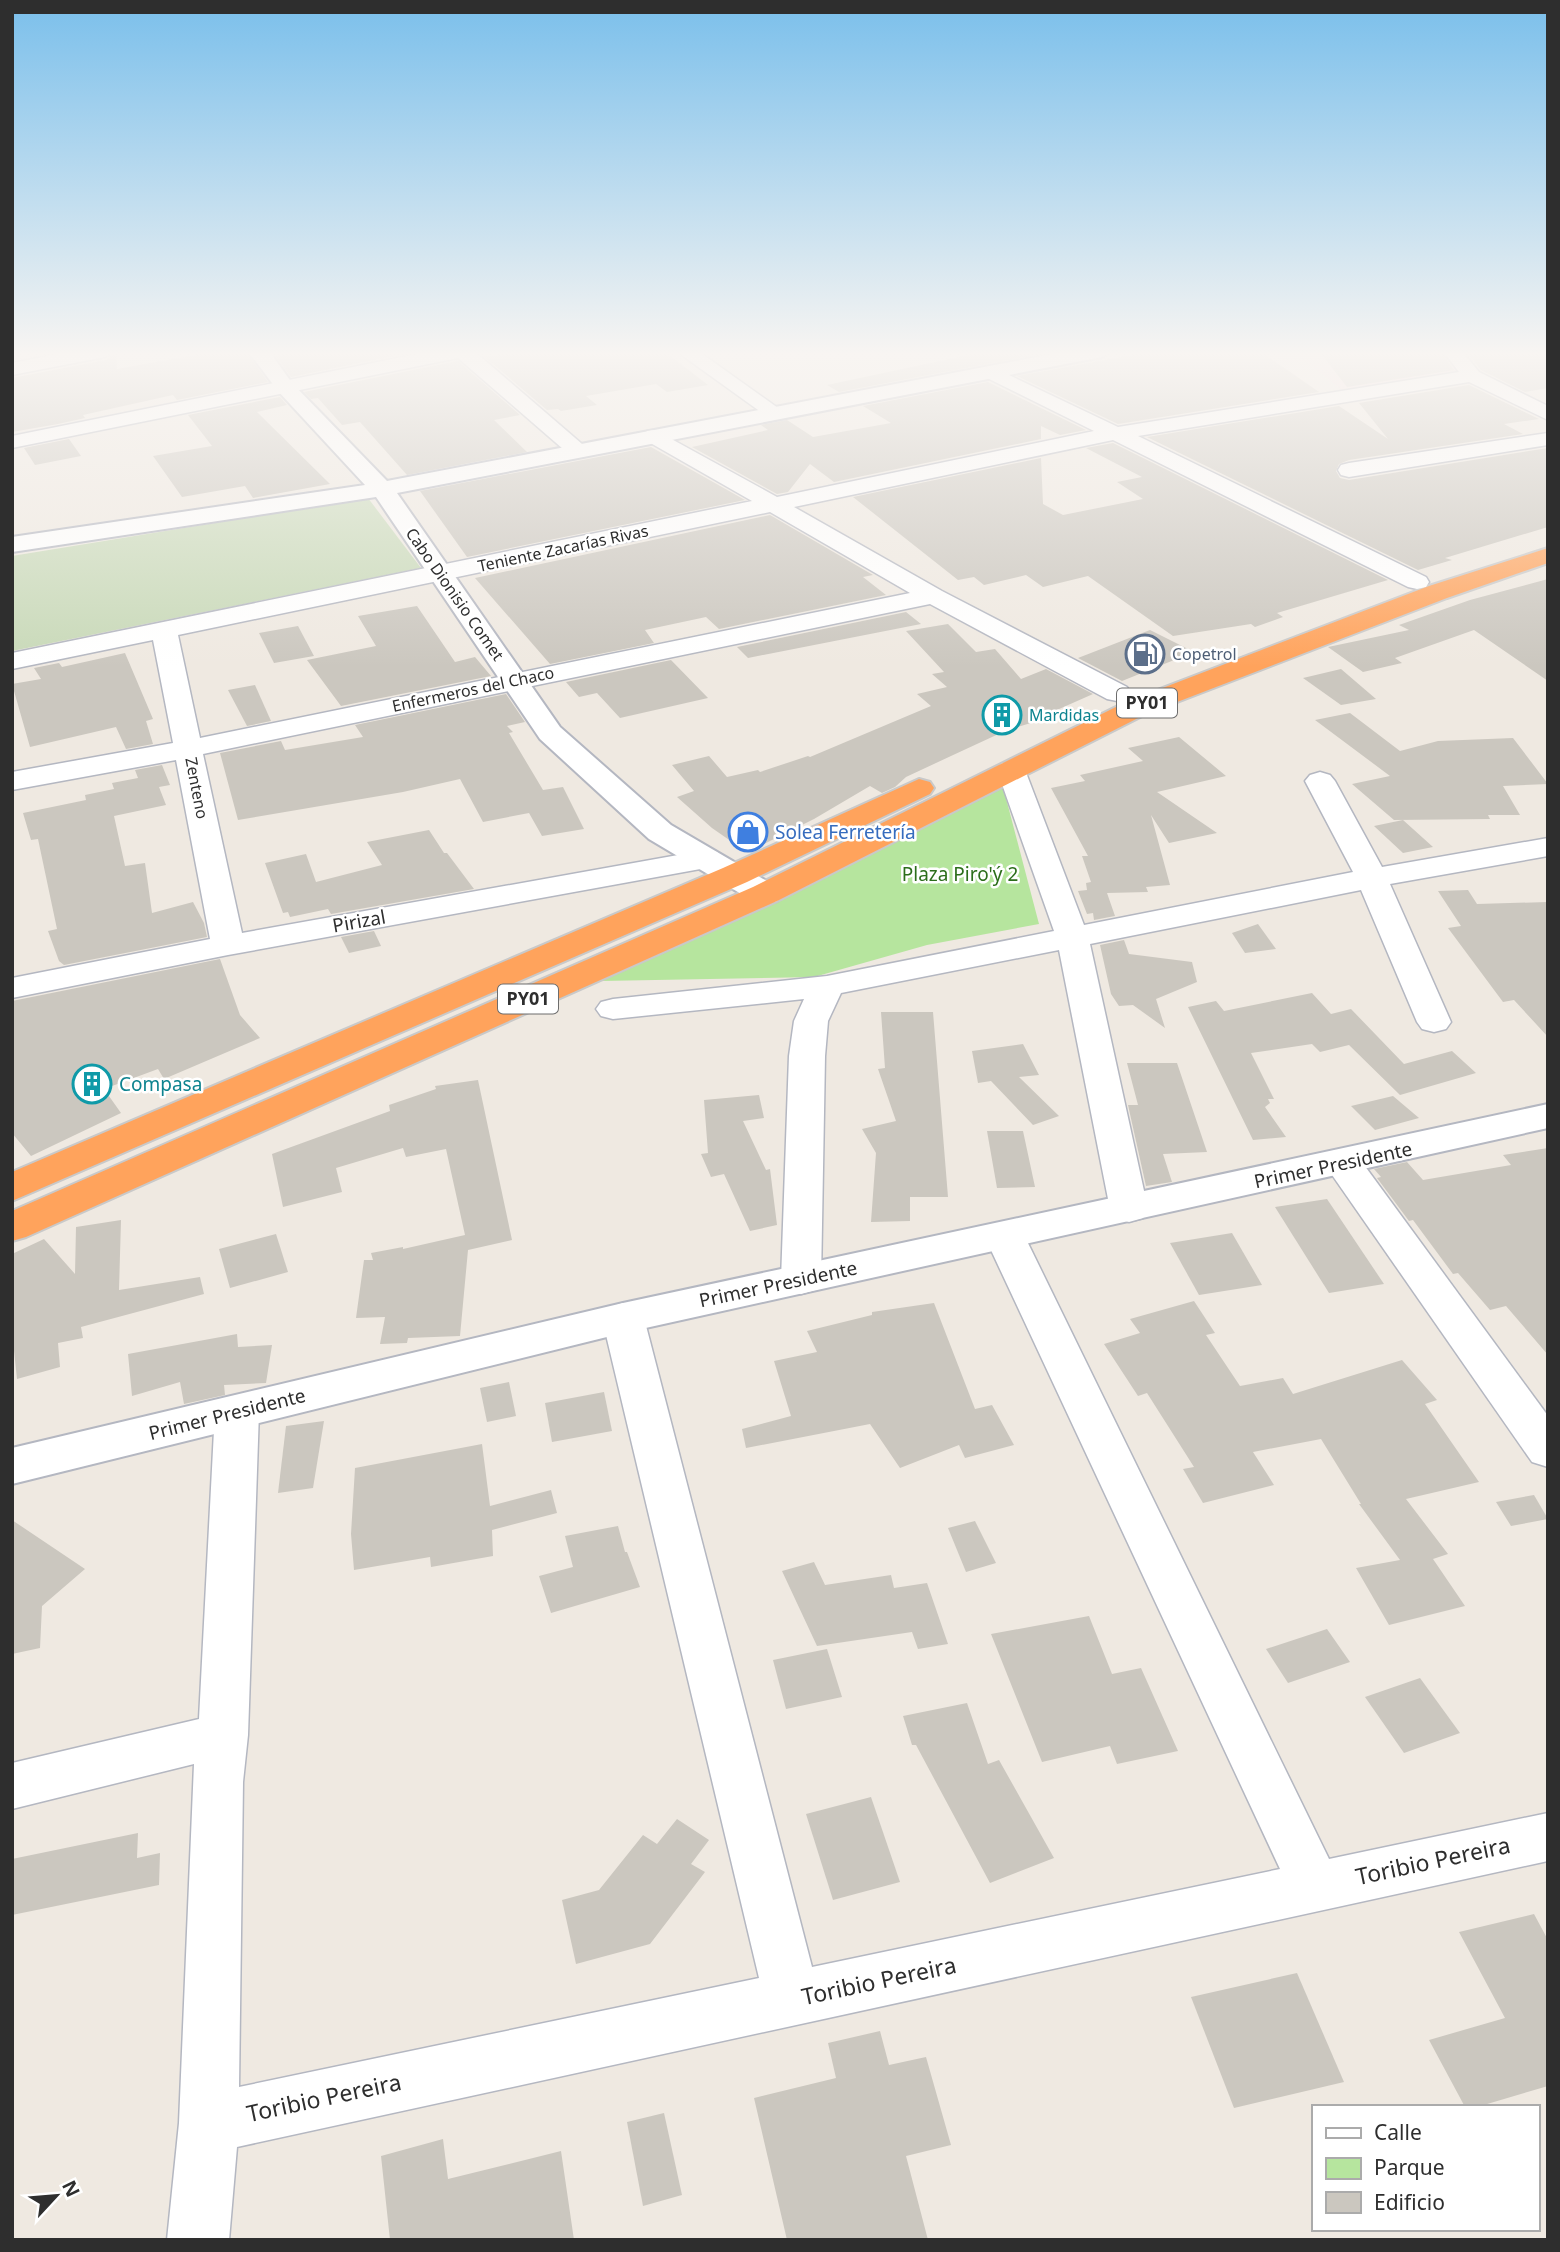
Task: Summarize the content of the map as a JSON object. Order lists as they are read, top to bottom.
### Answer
{
  "streets": {
    "highway": ["PY01"],
    "street": [
      "Teniente Zacarías Rivas",
      "Cabo Dionisio Comet",
      "Enfermeros del Chaco",
      "Zenteno",
      "Pirizal",
      "Primer Presidente",
      "Toribio Pereira"
    ]
  },
  "crossings": [
    ["Teniente Zacarías Rivas", "Cabo Dionisio Comet"],
    ["Teniente Zacarías Rivas", "Zenteno"],
    ["Cabo Dionisio Comet", "Enfermeros del Chaco"],
    ["Cabo Dionisio Comet", "PY01"],
    ["Cabo Dionisio Comet", "Pirizal"],
    ["Enfermeros del Chaco", "Zenteno"],
    ["PY01", "Pirizal"],
    ["Zenteno", "Pirizal"]
  ],
  "parks": ["Plaza Piro'ý 2"],
  "places": {
    "fuel station": ["Copetrol"],
    "building": ["Mardidas", "Compasa"],
    "shop": ["Solea Ferretería"]
  },
  "legend": ["Calle", "Parque", "Edificio"],
  "north": "top right"
}
